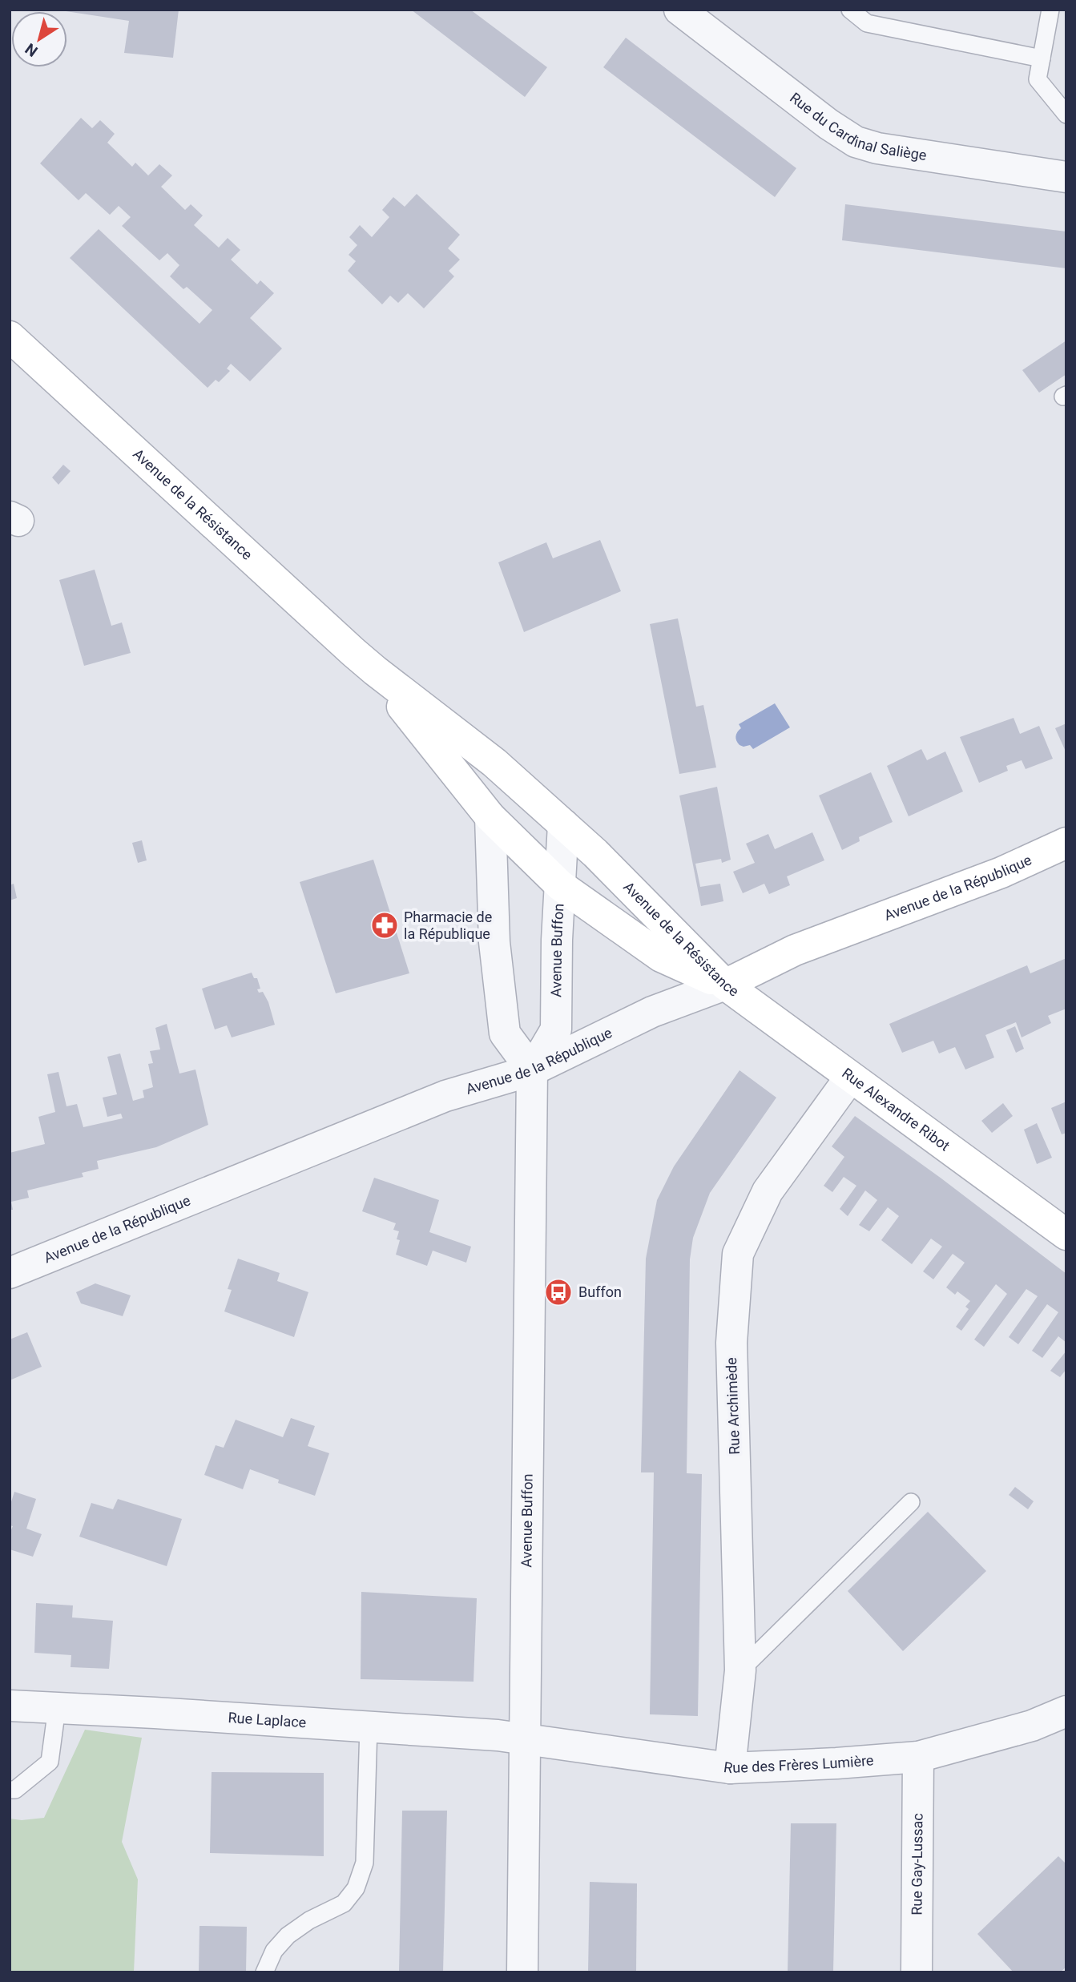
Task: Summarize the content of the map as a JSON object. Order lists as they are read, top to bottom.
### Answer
{
  "streets": {
    "main road": ["Avenue de la Résistance", "Avenue de la République", "Rue Alexandre Ribot"],
    "street": [
      "Rue du Cardinal Saliège",
      "Avenue Buffon",
      "Rue Archimède",
      "Rue Laplace",
      "Rue des Frères Lumière",
      "Rue Gay-Lussac"
    ]
  },
  "crossings": [
    ["Avenue de la Résistance", "Avenue de la République"],
    ["Avenue de la Résistance", "Avenue Buffon"],
    ["Avenue de la Résistance", "Rue Alexandre Ribot"],
    ["Avenue de la République", "Avenue Buffon"],
    ["Avenue de la République", "Rue Alexandre Ribot"],
    ["Avenue Buffon", "Rue Laplace"],
    ["Avenue Buffon", "Rue des Frères Lumière"],
    ["Rue Alexandre Ribot", "Rue Archimède"],
    ["Rue Archimède", "Rue des Frères Lumière"],
    ["Rue Laplace", "Rue des Frères Lumière"],
    ["Rue des Frères Lumière", "Rue Gay-Lussac"]
  ],
  "places": {
    "pharmacy": ["Pharmacie de la République"],
    "bus stop": ["Buffon"]
  },
  "north": "bottom left"
}
